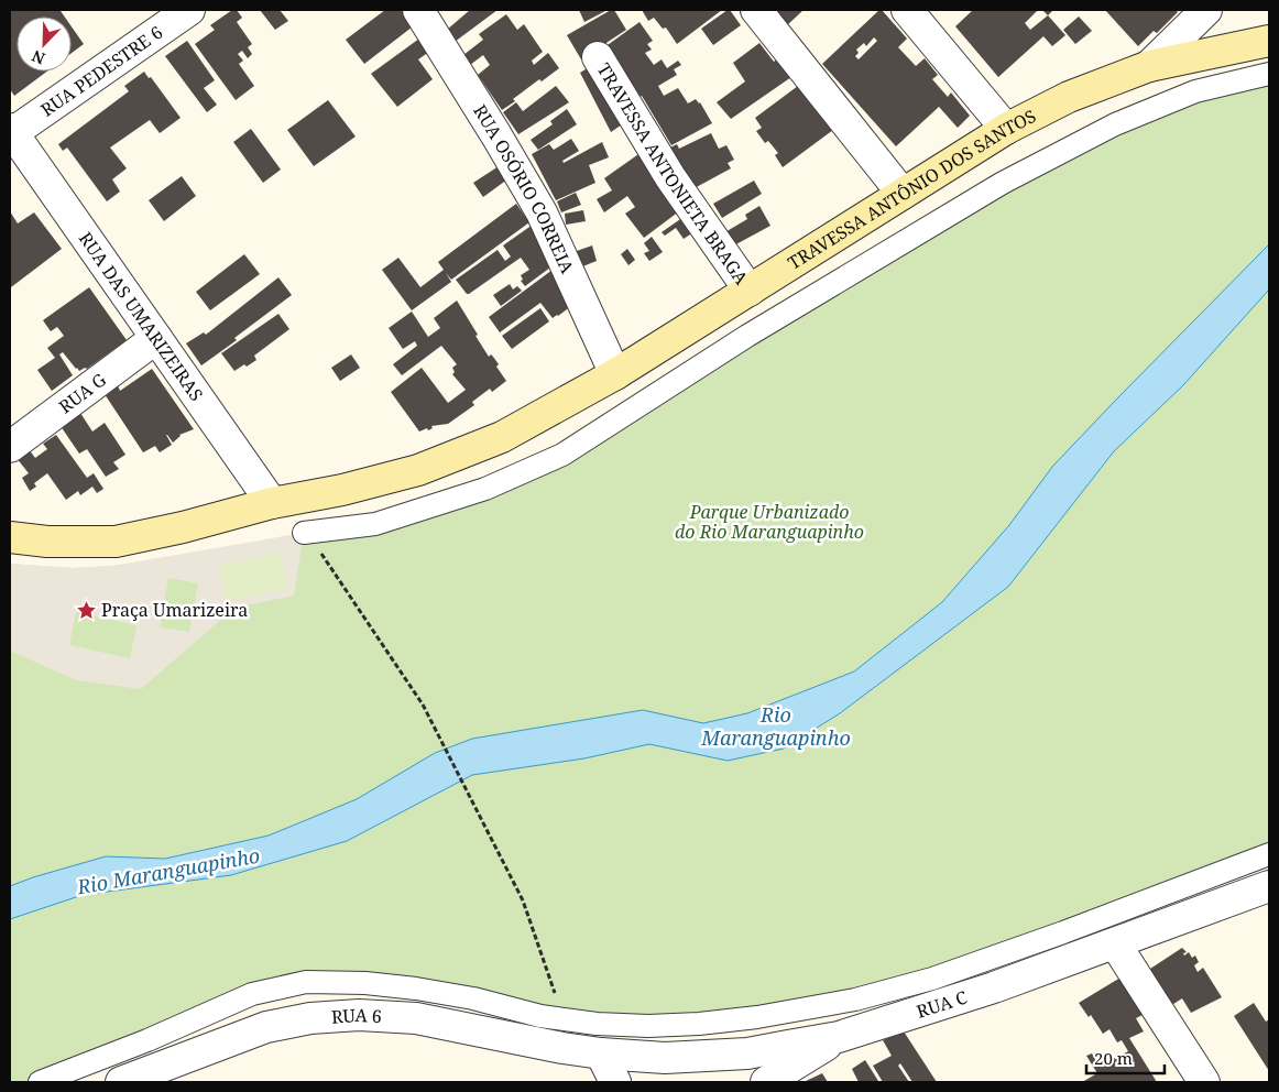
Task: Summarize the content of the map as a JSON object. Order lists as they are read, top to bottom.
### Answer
{
  "streets": {
    "main road": ["TRAVESSA ANTÔNIO DOS SANTOS"],
    "street": [
      "RUA PEDESTRE 6",
      "TRAVESSA ANTONIETA BRAGA",
      "RUA OSÓRIO CORREIA",
      "RUA DAS UMARIZEIRAS",
      "RUA G",
      "RUA C",
      "RUA 6"
    ]
  },
  "crossings": [
    ["RUA PEDESTRE 6", "RUA DAS UMARIZEIRAS"],
    ["TRAVESSA ANTONIETA BRAGA", "TRAVESSA ANTÔNIO DOS SANTOS"],
    ["RUA OSÓRIO CORREIA", "TRAVESSA ANTÔNIO DOS SANTOS"],
    ["TRAVESSA ANTÔNIO DOS SANTOS", "RUA DAS UMARIZEIRAS"],
    ["RUA DAS UMARIZEIRAS", "RUA G"],
    ["RUA C", "RUA 6"]
  ],
  "water": ["Rio Maranguapinho"],
  "parks": ["Parque Urbanizado do Rio Maranguapinho"],
  "places": {
    "place": ["Praça Umarizeira"]
  },
  "scale_bar": "20 m",
  "north": "bottom left"
}
